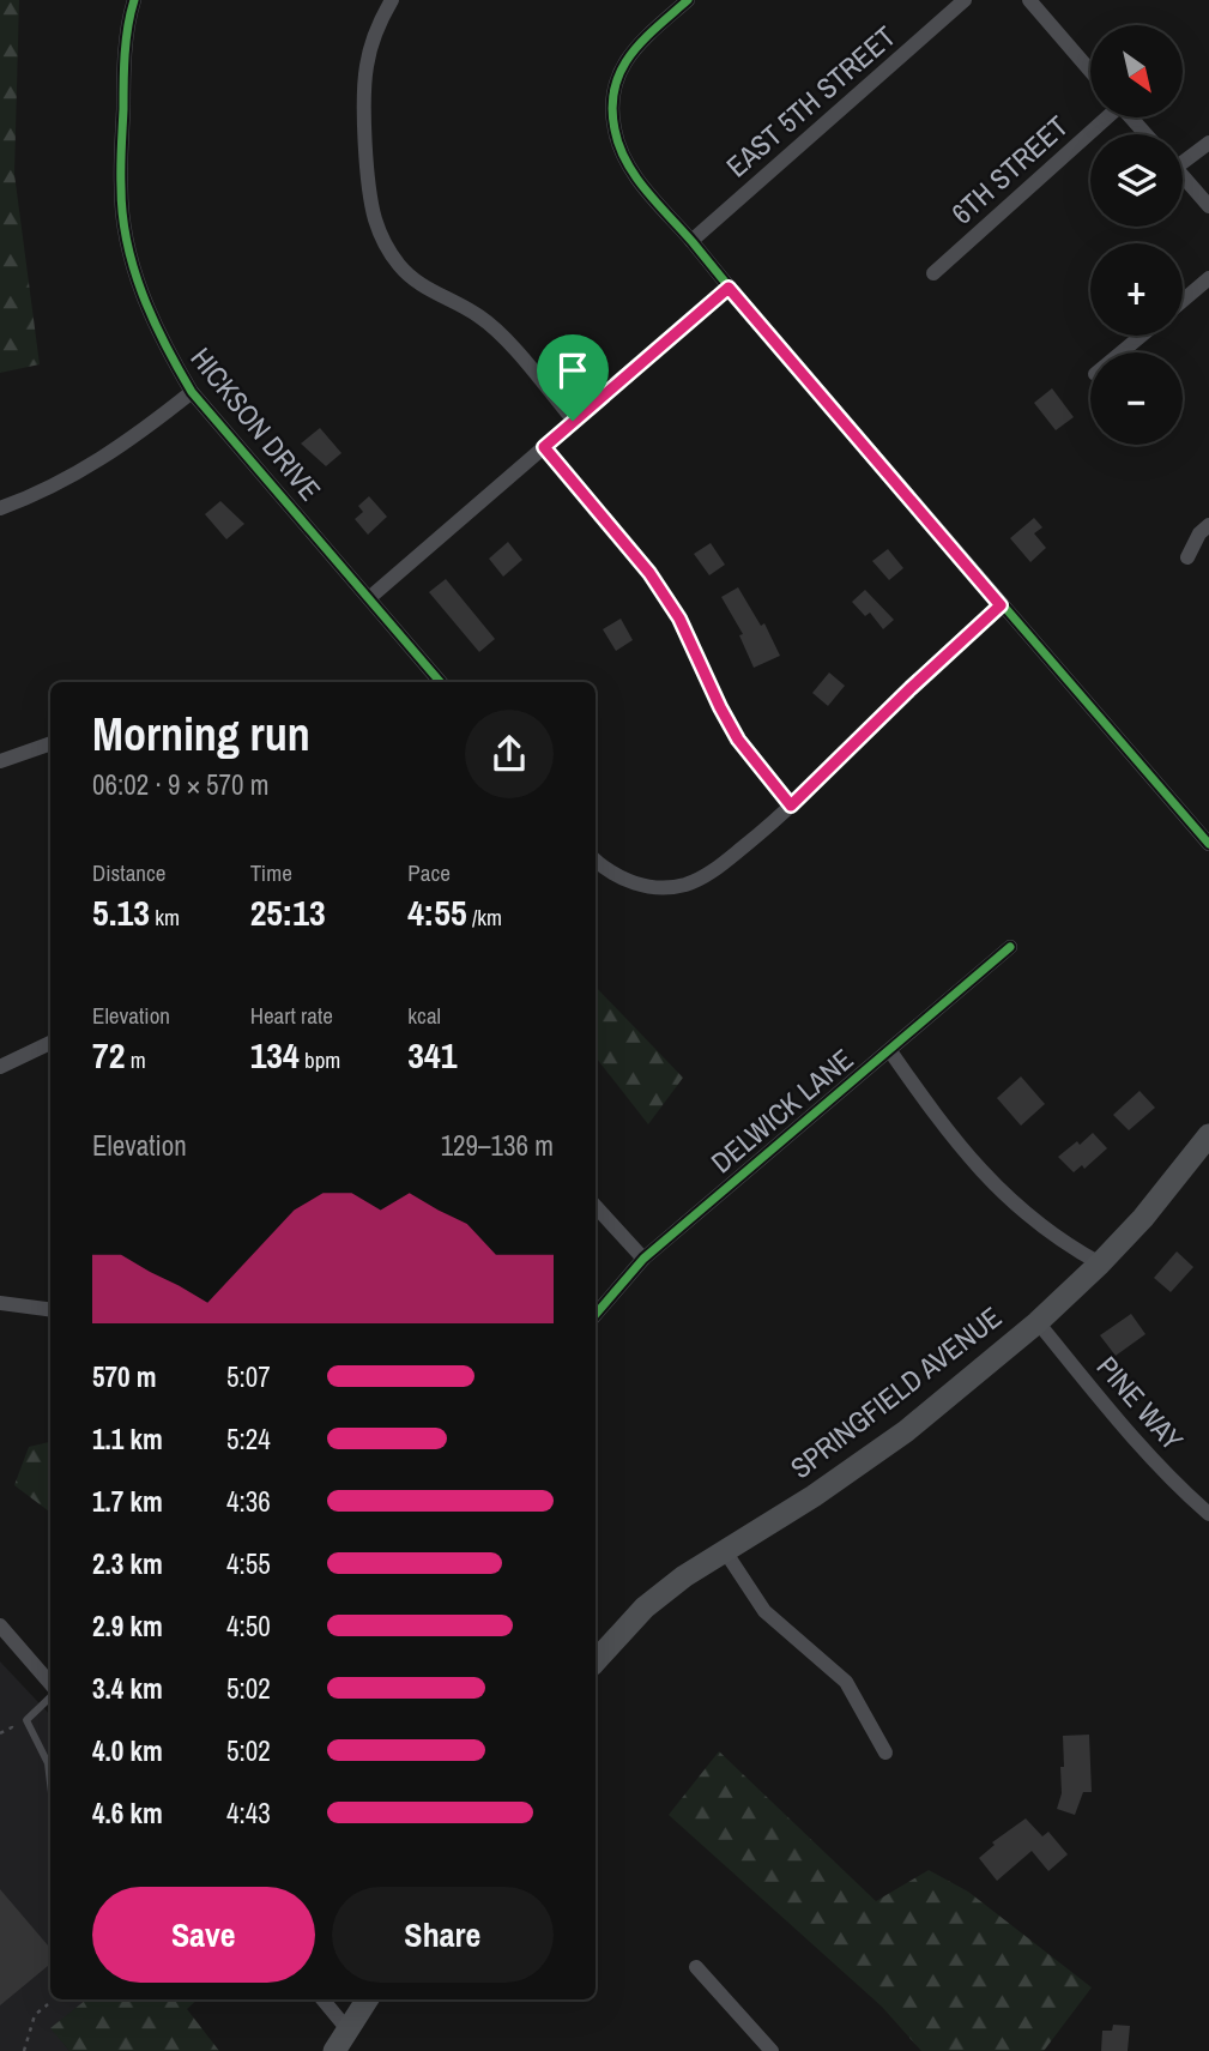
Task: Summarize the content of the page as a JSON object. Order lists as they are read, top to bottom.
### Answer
{
  "streets": {
    "main road": ["SPRINGFIELD AVENUE"],
    "street": [
      "EAST 5TH STREET",
      "6TH STREET",
      "HICKSON DRIVE",
      "DELWICK LANE",
      "PINE WAY"
    ]
  },
  "crossings": [
    ["SPRINGFIELD AVENUE", "PINE WAY"]
  ],
  "north": "bottom right",
  "page": {
    "map_buttons": ["+", "−"],
    "heading": ["Morning run", "06:02 · 9 × 570 m"],
    "stats": [
      ["Distance", "5.13 km"],
      ["Time", "25:13"],
      ["Pace", "4:55 /km"],
      ["Elevation", "72 m"],
      ["Heart rate", "134 bpm"],
      ["kcal", "341"]
    ],
    "chart": ["Elevation", "129–136 m"],
    "list": [
      {
        "name": "570 m",
        "note": "5:07"
      },
      {
        "name": "1.1 km",
        "note": "5:24"
      },
      {
        "name": "1.7 km",
        "note": "4:36"
      },
      {
        "name": "2.3 km",
        "note": "4:55"
      },
      {
        "name": "2.9 km",
        "note": "4:50"
      },
      {
        "name": "3.4 km",
        "note": "5:02"
      },
      {
        "name": "4.0 km",
        "note": "5:02"
      },
      {
        "name": "4.6 km",
        "note": "4:43"
      }
    ],
    "buttons": ["Save", "Share"]
  }
}
